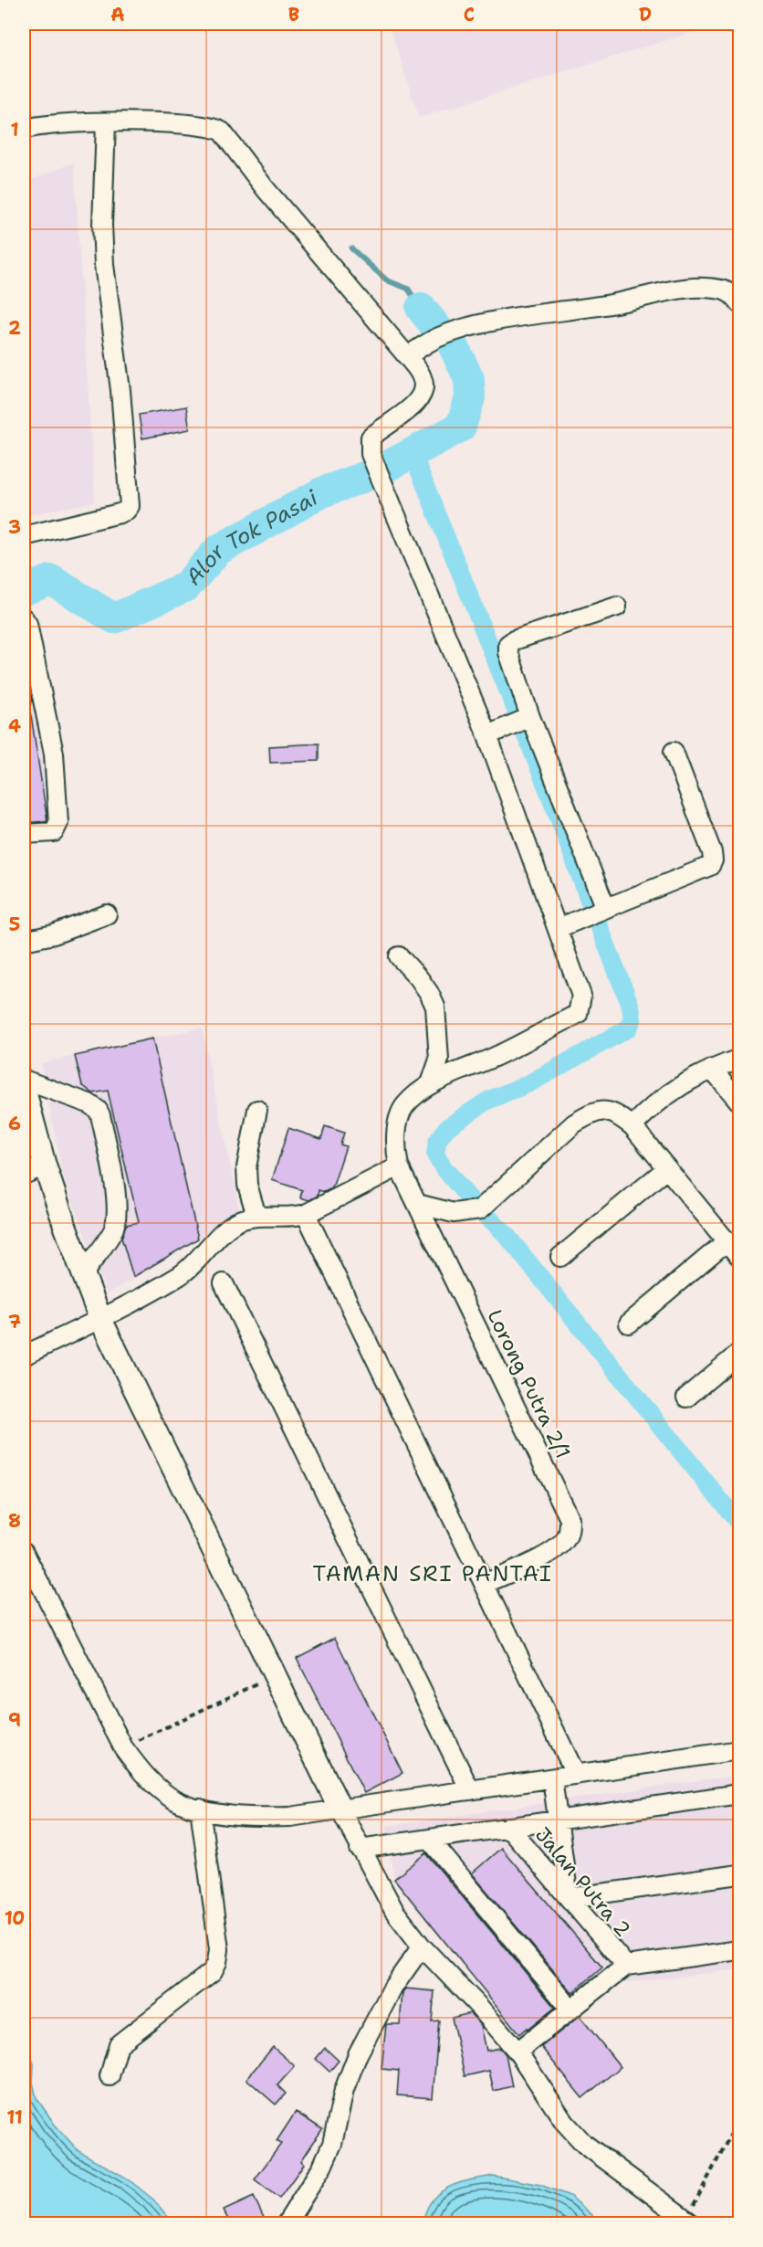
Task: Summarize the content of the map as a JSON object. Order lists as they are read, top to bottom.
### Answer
{
  "streets": {
    "street": ["Lorong Putra 2/1", "Jalan Putra 2"]
  },
  "districts": ["TAMAN SRI PANTAI"],
  "water": ["Alor Tok Pasai"],
  "grid": {
    "columns": [
      "A",
      "B",
      "C",
      "D"
    ],
    "rows": [
      "1",
      "2",
      "3",
      "4",
      "5",
      "6",
      "7",
      "8",
      "9",
      "10",
      "11"
    ]
  }
}
